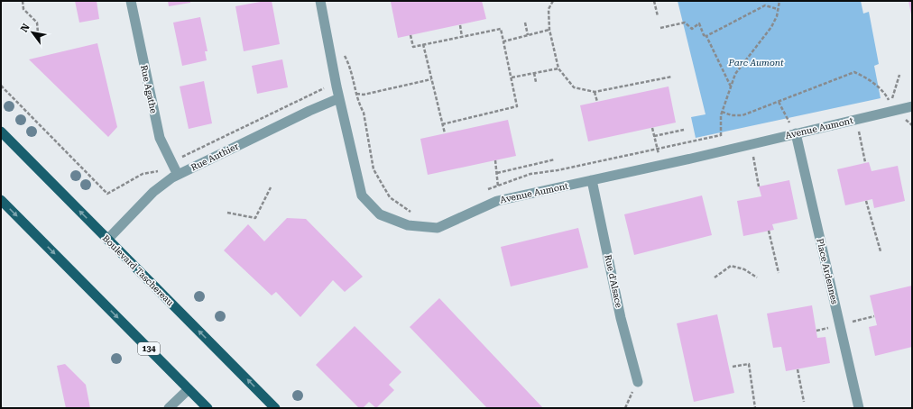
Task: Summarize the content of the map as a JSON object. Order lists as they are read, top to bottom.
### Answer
{
  "streets": {
    "main road": ["Boulevard Taschereau", "134"],
    "street": [
      "Rue Agathe",
      "Avenue Aumont",
      "Rue Authier",
      "Place Ardennes",
      "Rue d'Alsace"
    ]
  },
  "crossings": [
    ["Rue Agathe", "Rue Authier"],
    ["Avenue Aumont", "Rue Authier"],
    ["Avenue Aumont", "Place Ardennes"],
    ["Avenue Aumont", "Rue d'Alsace"],
    ["Rue Authier", "Boulevard Taschereau"]
  ],
  "parks": ["Parc Aumont"],
  "north": "top left"
}
